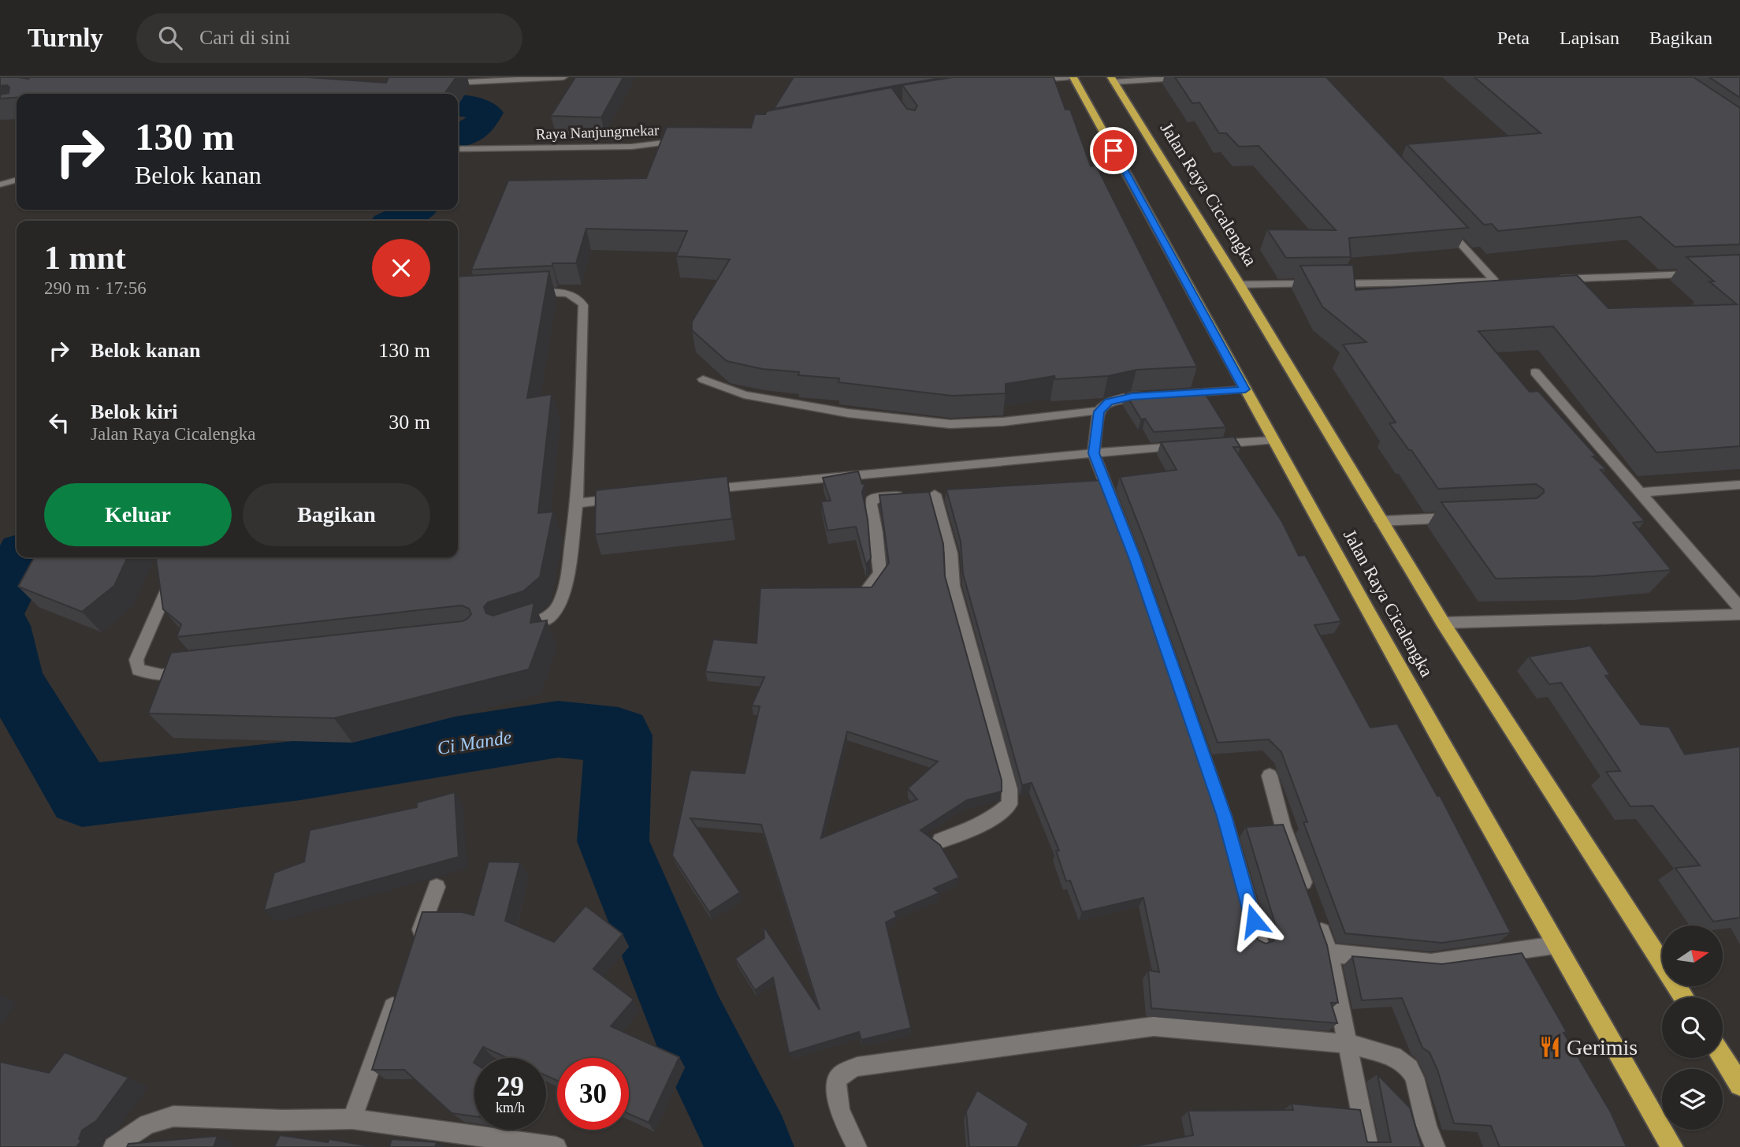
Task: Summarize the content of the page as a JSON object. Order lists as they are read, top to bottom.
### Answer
{
  "streets": {
    "highway": ["Jalan Raya Cicalengka"],
    "street": ["Raya Nanjungmekar"]
  },
  "water": ["Ci Mande"],
  "places": {
    "restaurant": ["Gerimis"]
  },
  "north": "right",
  "page": {
    "header": "Turnly",
    "search": "Cari di sini",
    "nav": ["Peta", "Lapisan", "Bagikan"],
    "turn": ["130 m", "Belok kanan"],
    "heading": ["1 mnt", "290 m · 17:56"],
    "list": [
      {
        "name": "Belok kanan",
        "value": "130 m"
      },
      {
        "name": "Belok kiri",
        "note": "Jalan Raya Cicalengka",
        "value": "30 m"
      }
    ],
    "buttons": ["Keluar", "Bagikan"],
    "speed": "29 km/h",
    "limit": "30"
  }
}
